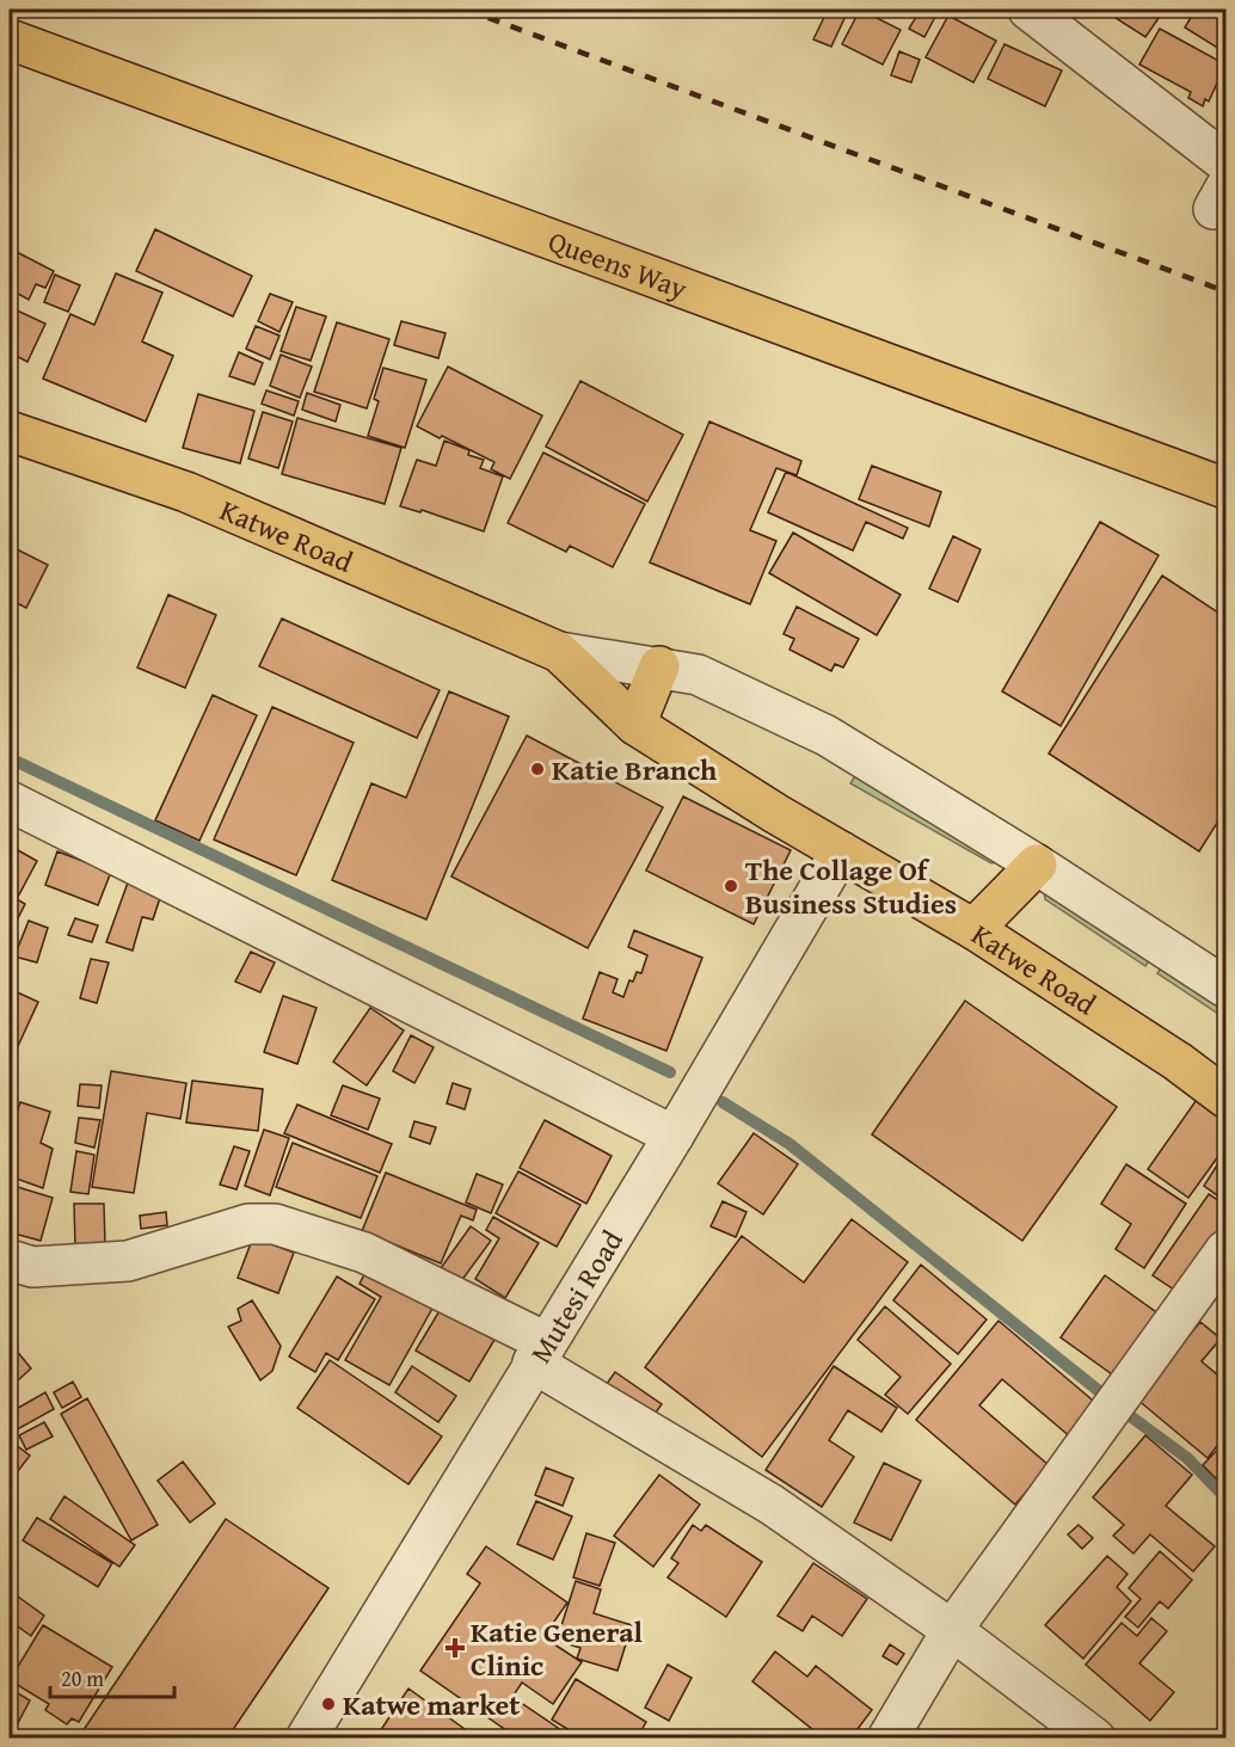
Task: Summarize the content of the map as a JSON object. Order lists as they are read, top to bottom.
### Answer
{
  "streets": {
    "highway": ["Queens Way", "Katwe Road"],
    "street": ["Mutesi Road"]
  },
  "crossings": [
    ["Katwe Road", "Mutesi Road"]
  ],
  "places": {
    "other": ["Katie Branch", "The Collage Of Business Studies", "Katwe market"],
    "health": ["Katie General Clinic"]
  },
  "scale_bar": "20 m"
}
